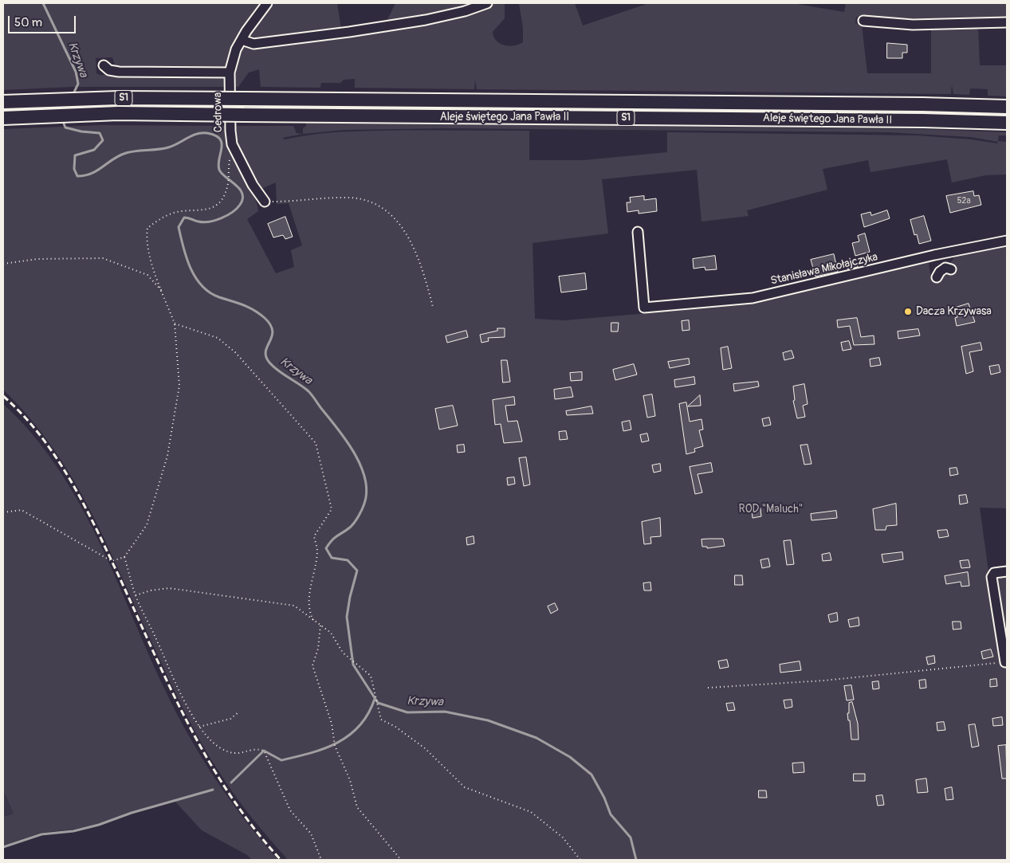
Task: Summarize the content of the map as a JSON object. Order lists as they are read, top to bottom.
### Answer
{
  "streets": {
    "highway": ["S1", "Aleje świętego Jana Pawła II"],
    "street": ["Cedrowa", "Stanisława Mikołajczyka"]
  },
  "water": ["Krzywa"],
  "parks": ["ROD \"Maluch\""],
  "places": ["Dacza Krzywasa"],
  "house_numbers": ["52a"],
  "scale_bar": "50 m"
}
